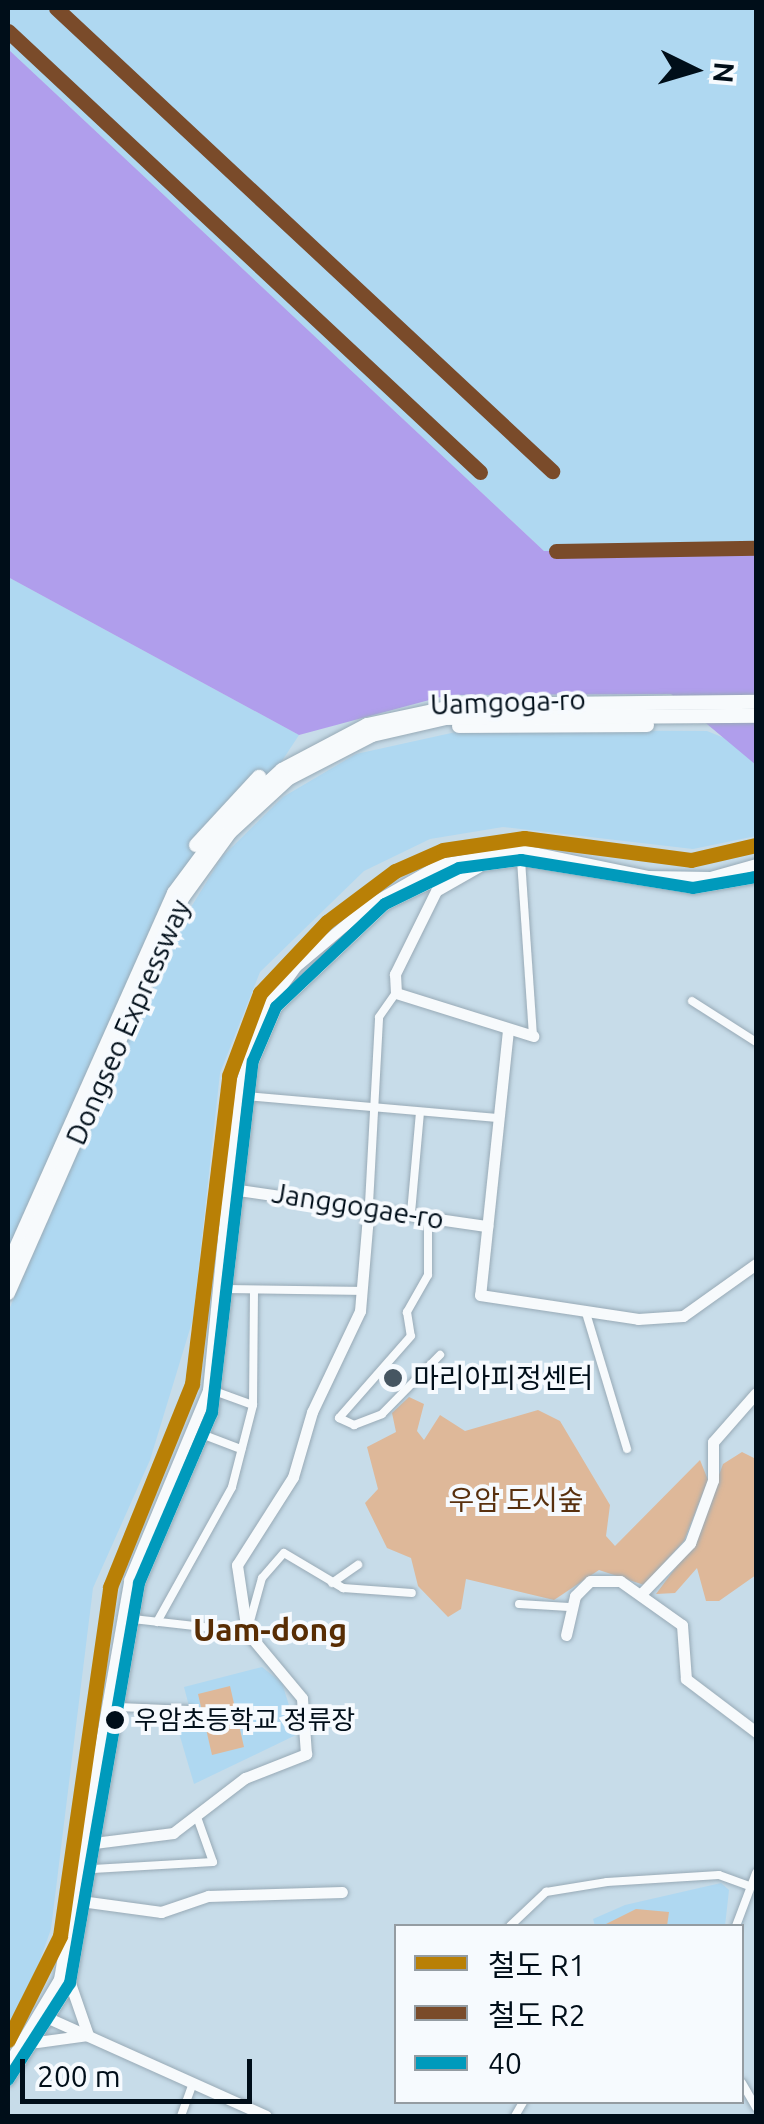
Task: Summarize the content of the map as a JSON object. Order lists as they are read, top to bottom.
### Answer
{
  "streets": {
    "highway": ["Uamgoga-ro", "Dongseo Expressway"],
    "main road": ["Janggogae-ro"]
  },
  "crossings": [
    ["Uamgoga-ro", "Dongseo Expressway"]
  ],
  "districts": ["Uam-dong"],
  "parks": ["우암 도시숲"],
  "places": ["마리아피정센터", "우암초등학교 정류장"],
  "lines": ["rail line R2", "rail line R1", "transit line 40"],
  "legend": ["철도 R1", "철도 R2", "40"],
  "scale_bar": "200 m",
  "north": "right"
}
